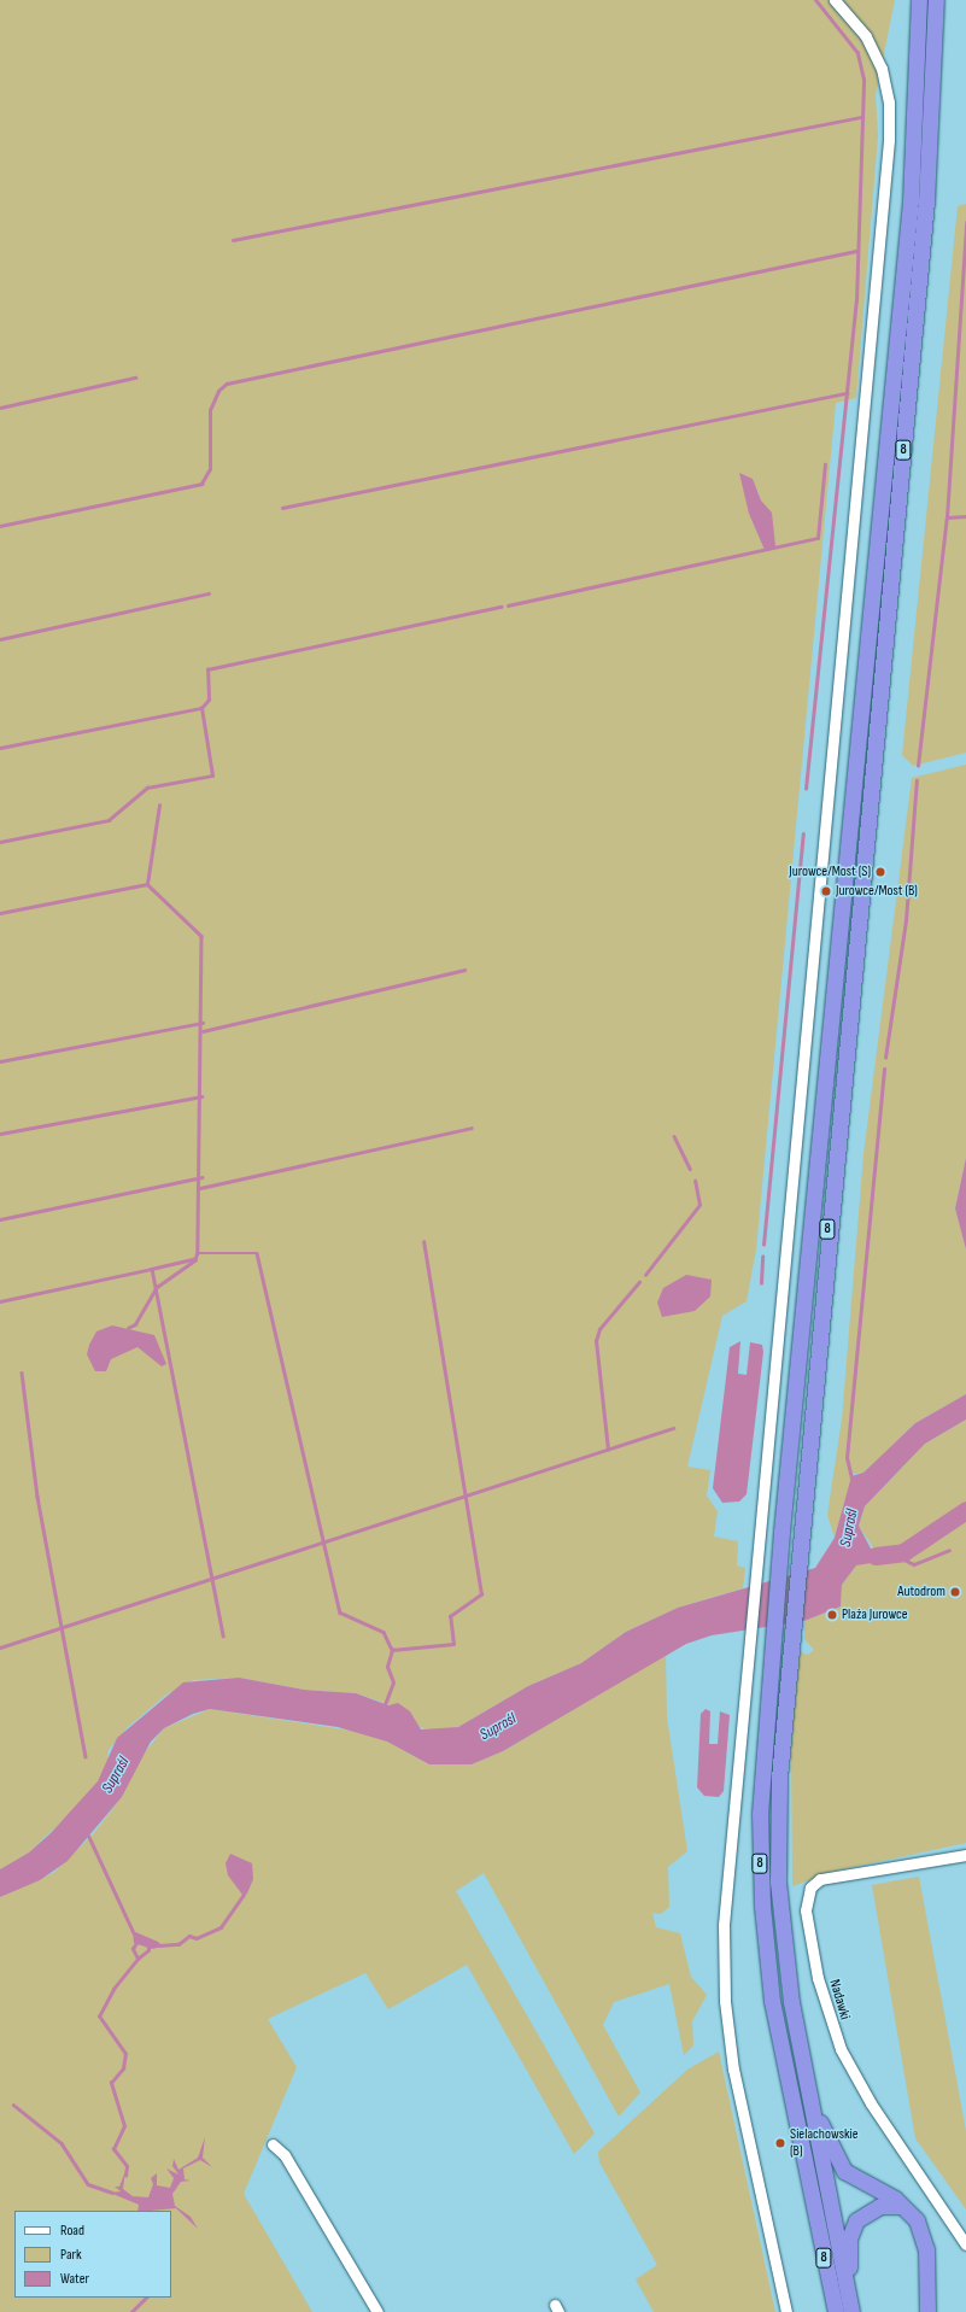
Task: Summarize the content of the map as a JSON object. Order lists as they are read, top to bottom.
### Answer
{
  "streets": {
    "highway": ["8"],
    "street": ["Nadawki"]
  },
  "water": ["Supraśl"],
  "places": [
    "Jurowce/Most (S)",
    "Jurowce/Most (B)",
    "Autodrom",
    "Plaża Jurowce",
    "Sielachowskie (B)"
  ],
  "legend": ["Road", "Park", "Water"]
}
